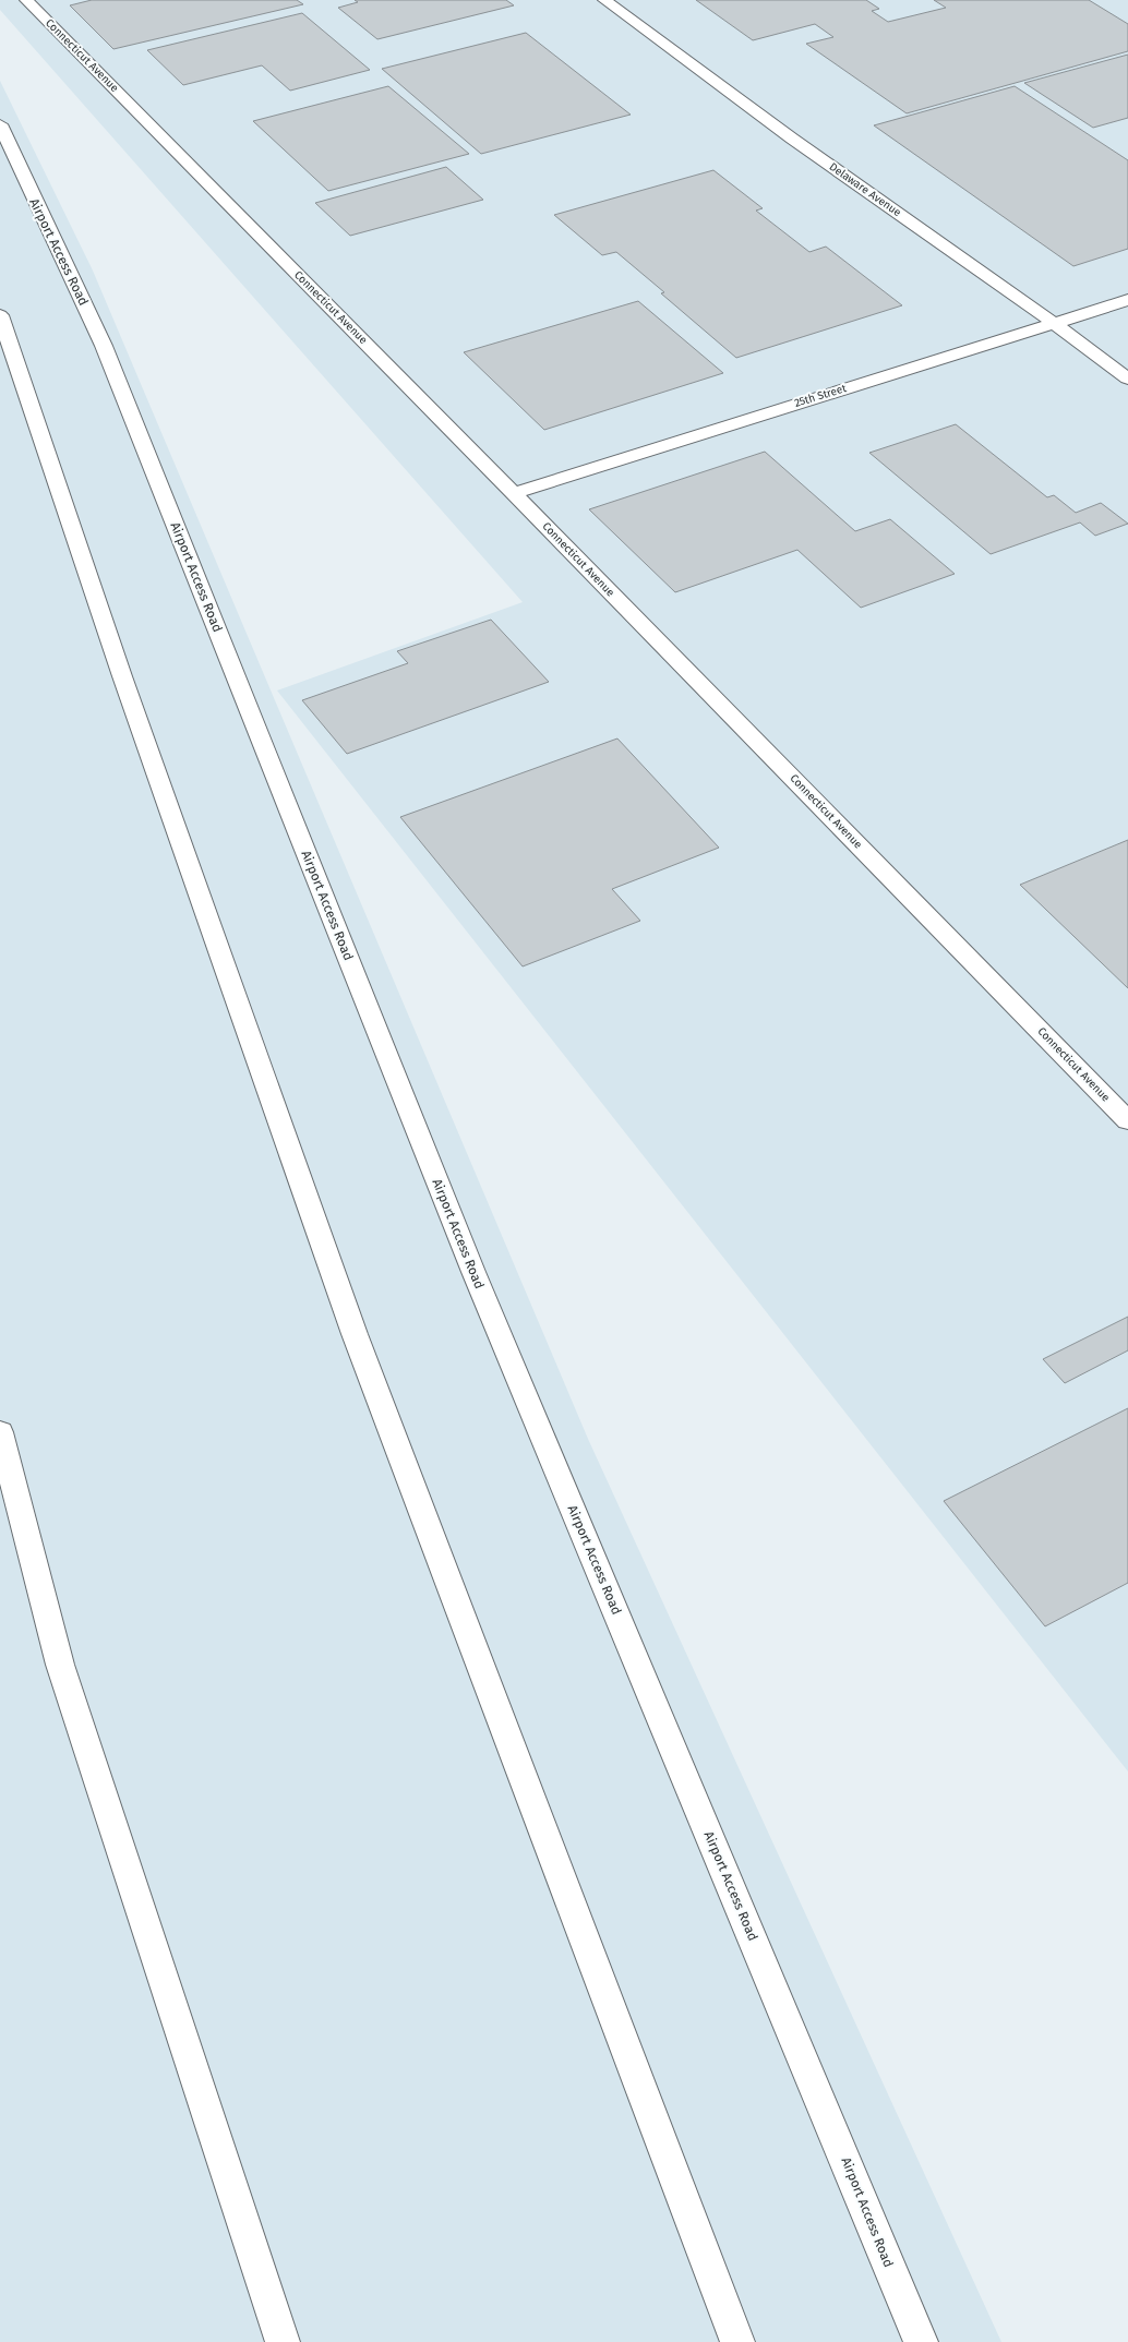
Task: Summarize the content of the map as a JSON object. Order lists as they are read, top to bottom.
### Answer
{
  "streets": {
    "main road": [
      "Connecticut Avenue",
      "Delaware Avenue",
      "Airport Access Road",
      "25th Street"
    ]
  },
  "crossings": [
    ["Connecticut Avenue", "25th Street"],
    ["Delaware Avenue", "25th Street"]
  ]
}
